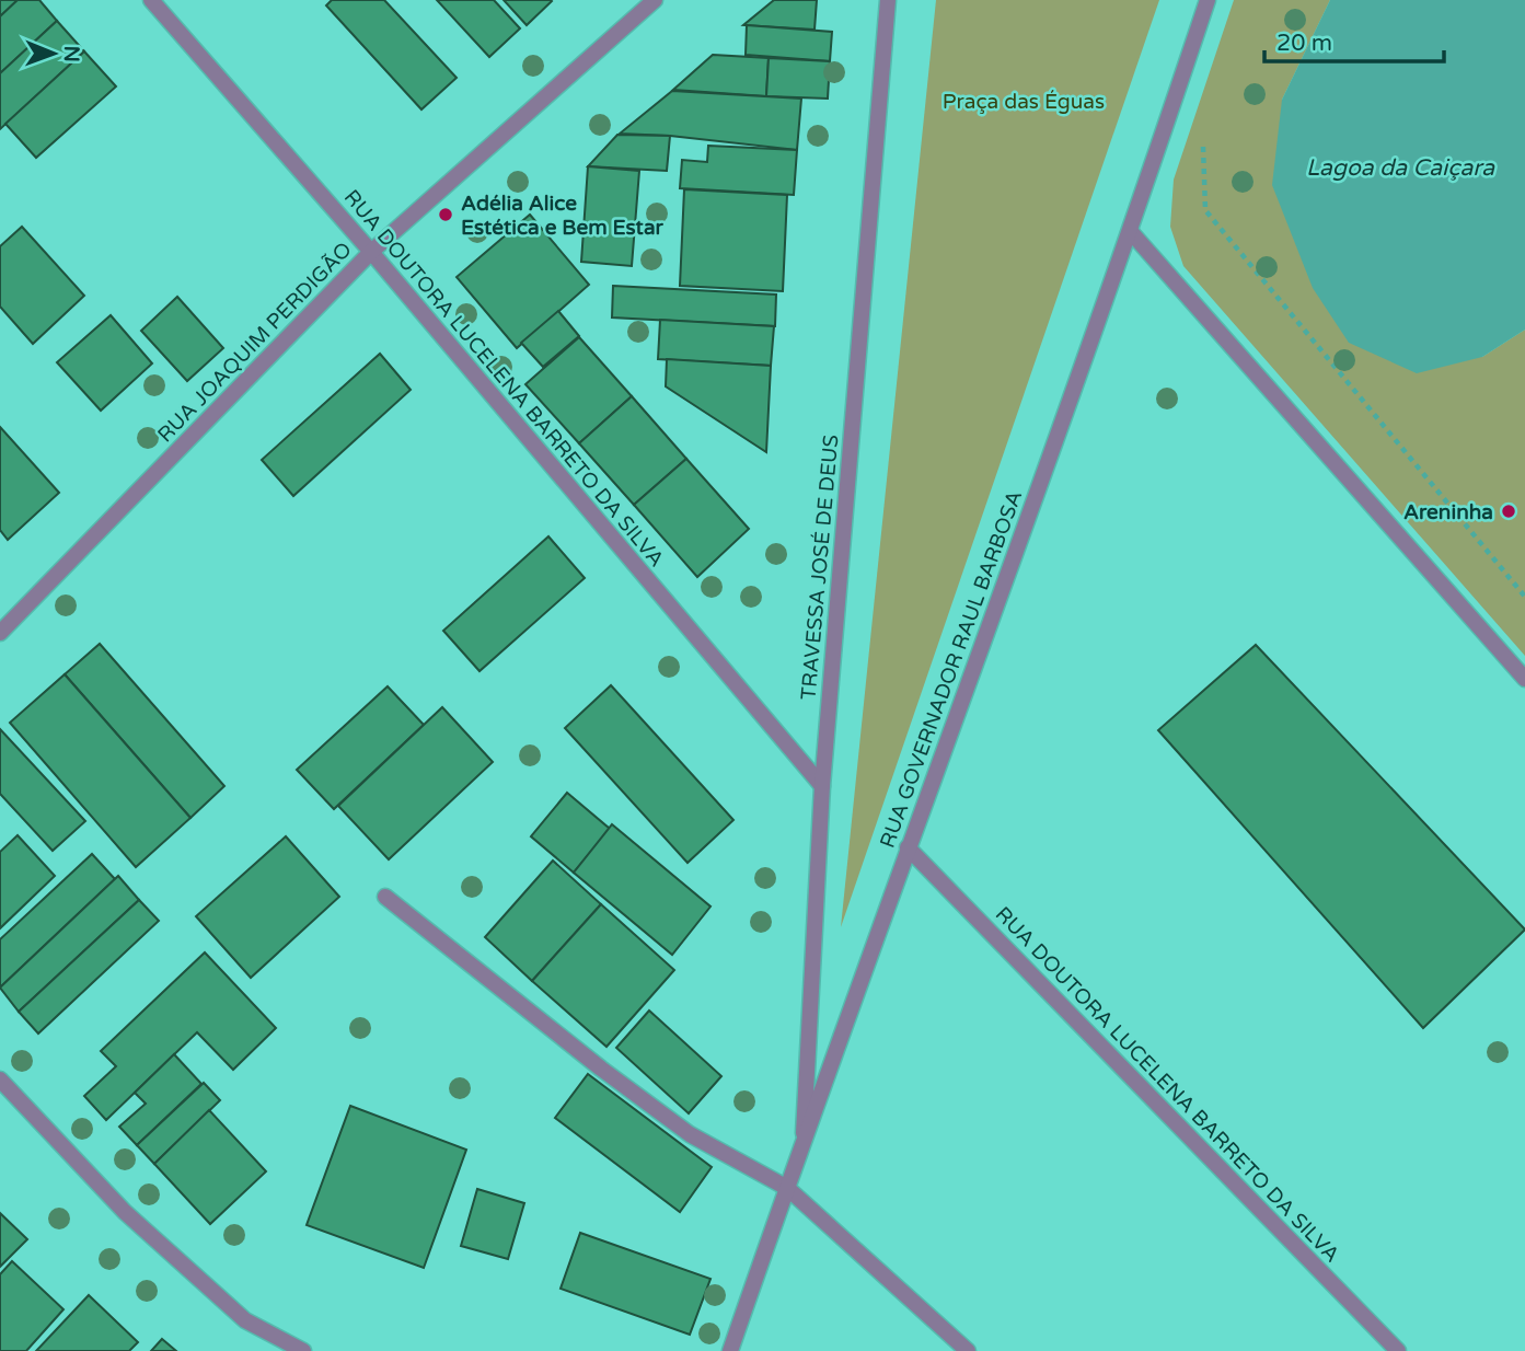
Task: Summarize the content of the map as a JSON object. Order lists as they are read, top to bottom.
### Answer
{
  "streets": {
    "street": [
      "RUA JOAQUIM PERDIGÃO",
      "RUA DOUTORA LUCELENA BARRETO DA SILVA",
      "TRAVESSA JOSÉ DE DEUS",
      "RUA GOVERNADOR RAUL BARBOSA"
    ]
  },
  "crossings": [
    ["RUA JOAQUIM PERDIGÃO", "RUA DOUTORA LUCELENA BARRETO DA SILVA"],
    ["RUA DOUTORA LUCELENA BARRETO DA SILVA", "TRAVESSA JOSÉ DE DEUS"],
    ["RUA DOUTORA LUCELENA BARRETO DA SILVA", "RUA GOVERNADOR RAUL BARBOSA"],
    ["TRAVESSA JOSÉ DE DEUS", "RUA GOVERNADOR RAUL BARBOSA"]
  ],
  "water": ["Lagoa da Caiçara"],
  "parks": ["Praça das Éguas"],
  "places": ["Adélia Alice Estética e Bem Estar", "Areninha"],
  "scale_bar": "20 m",
  "north": "right"
}
